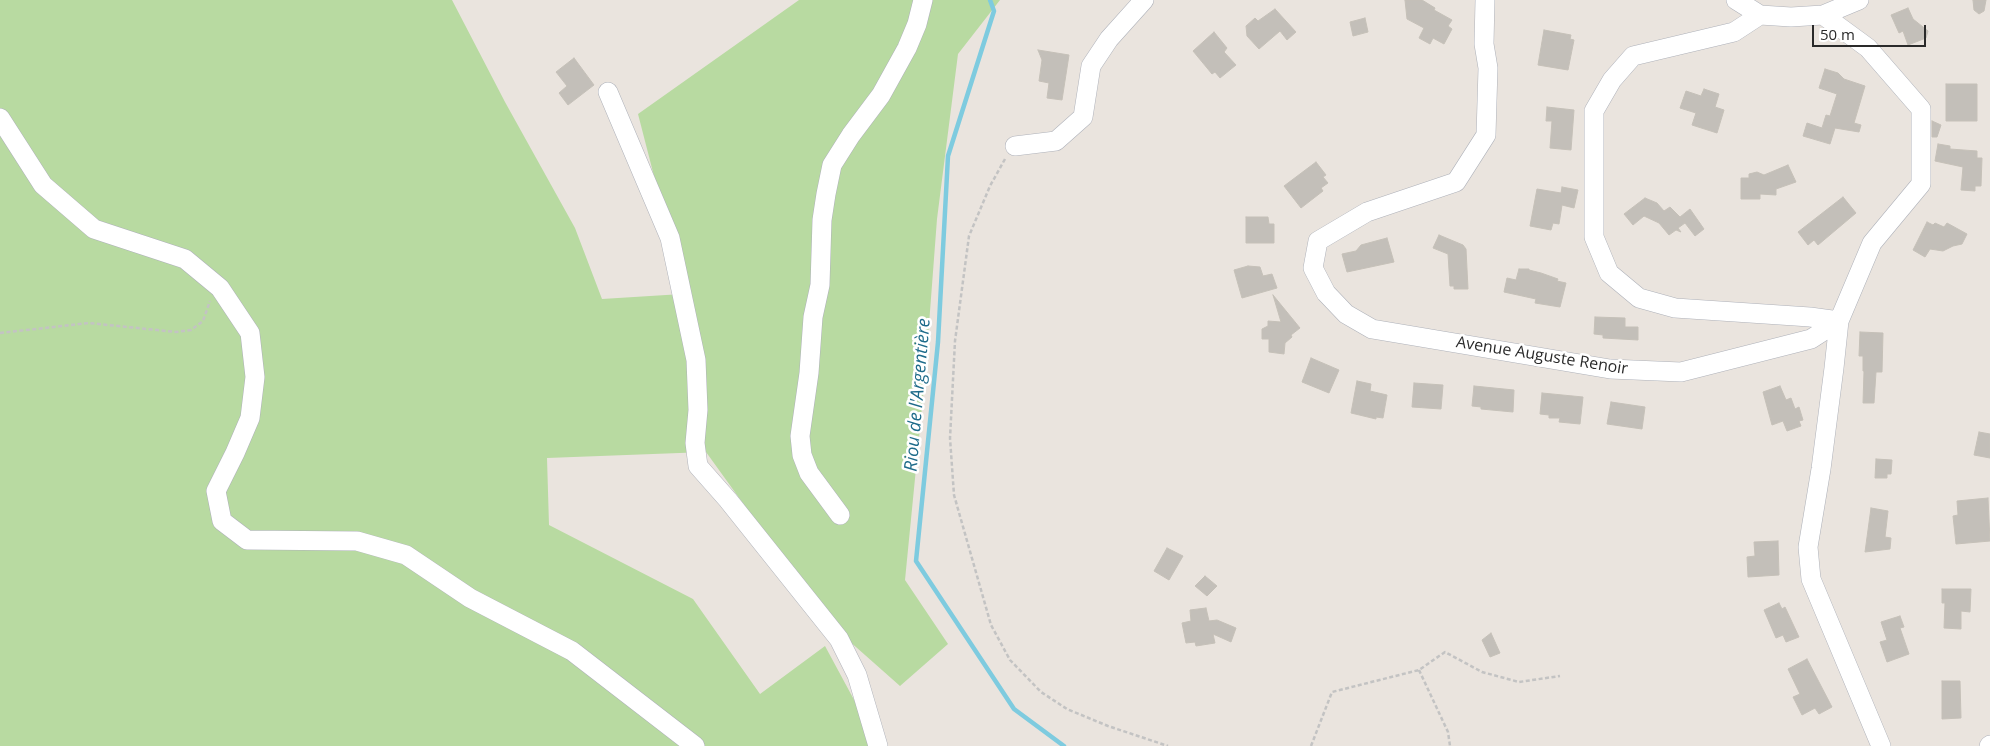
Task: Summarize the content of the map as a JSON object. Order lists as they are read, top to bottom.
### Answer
{
  "streets": {
    "street": ["Avenue Auguste Renoir"]
  },
  "water": ["Riou de l'Argentière"],
  "scale_bar": "50 m"
}
